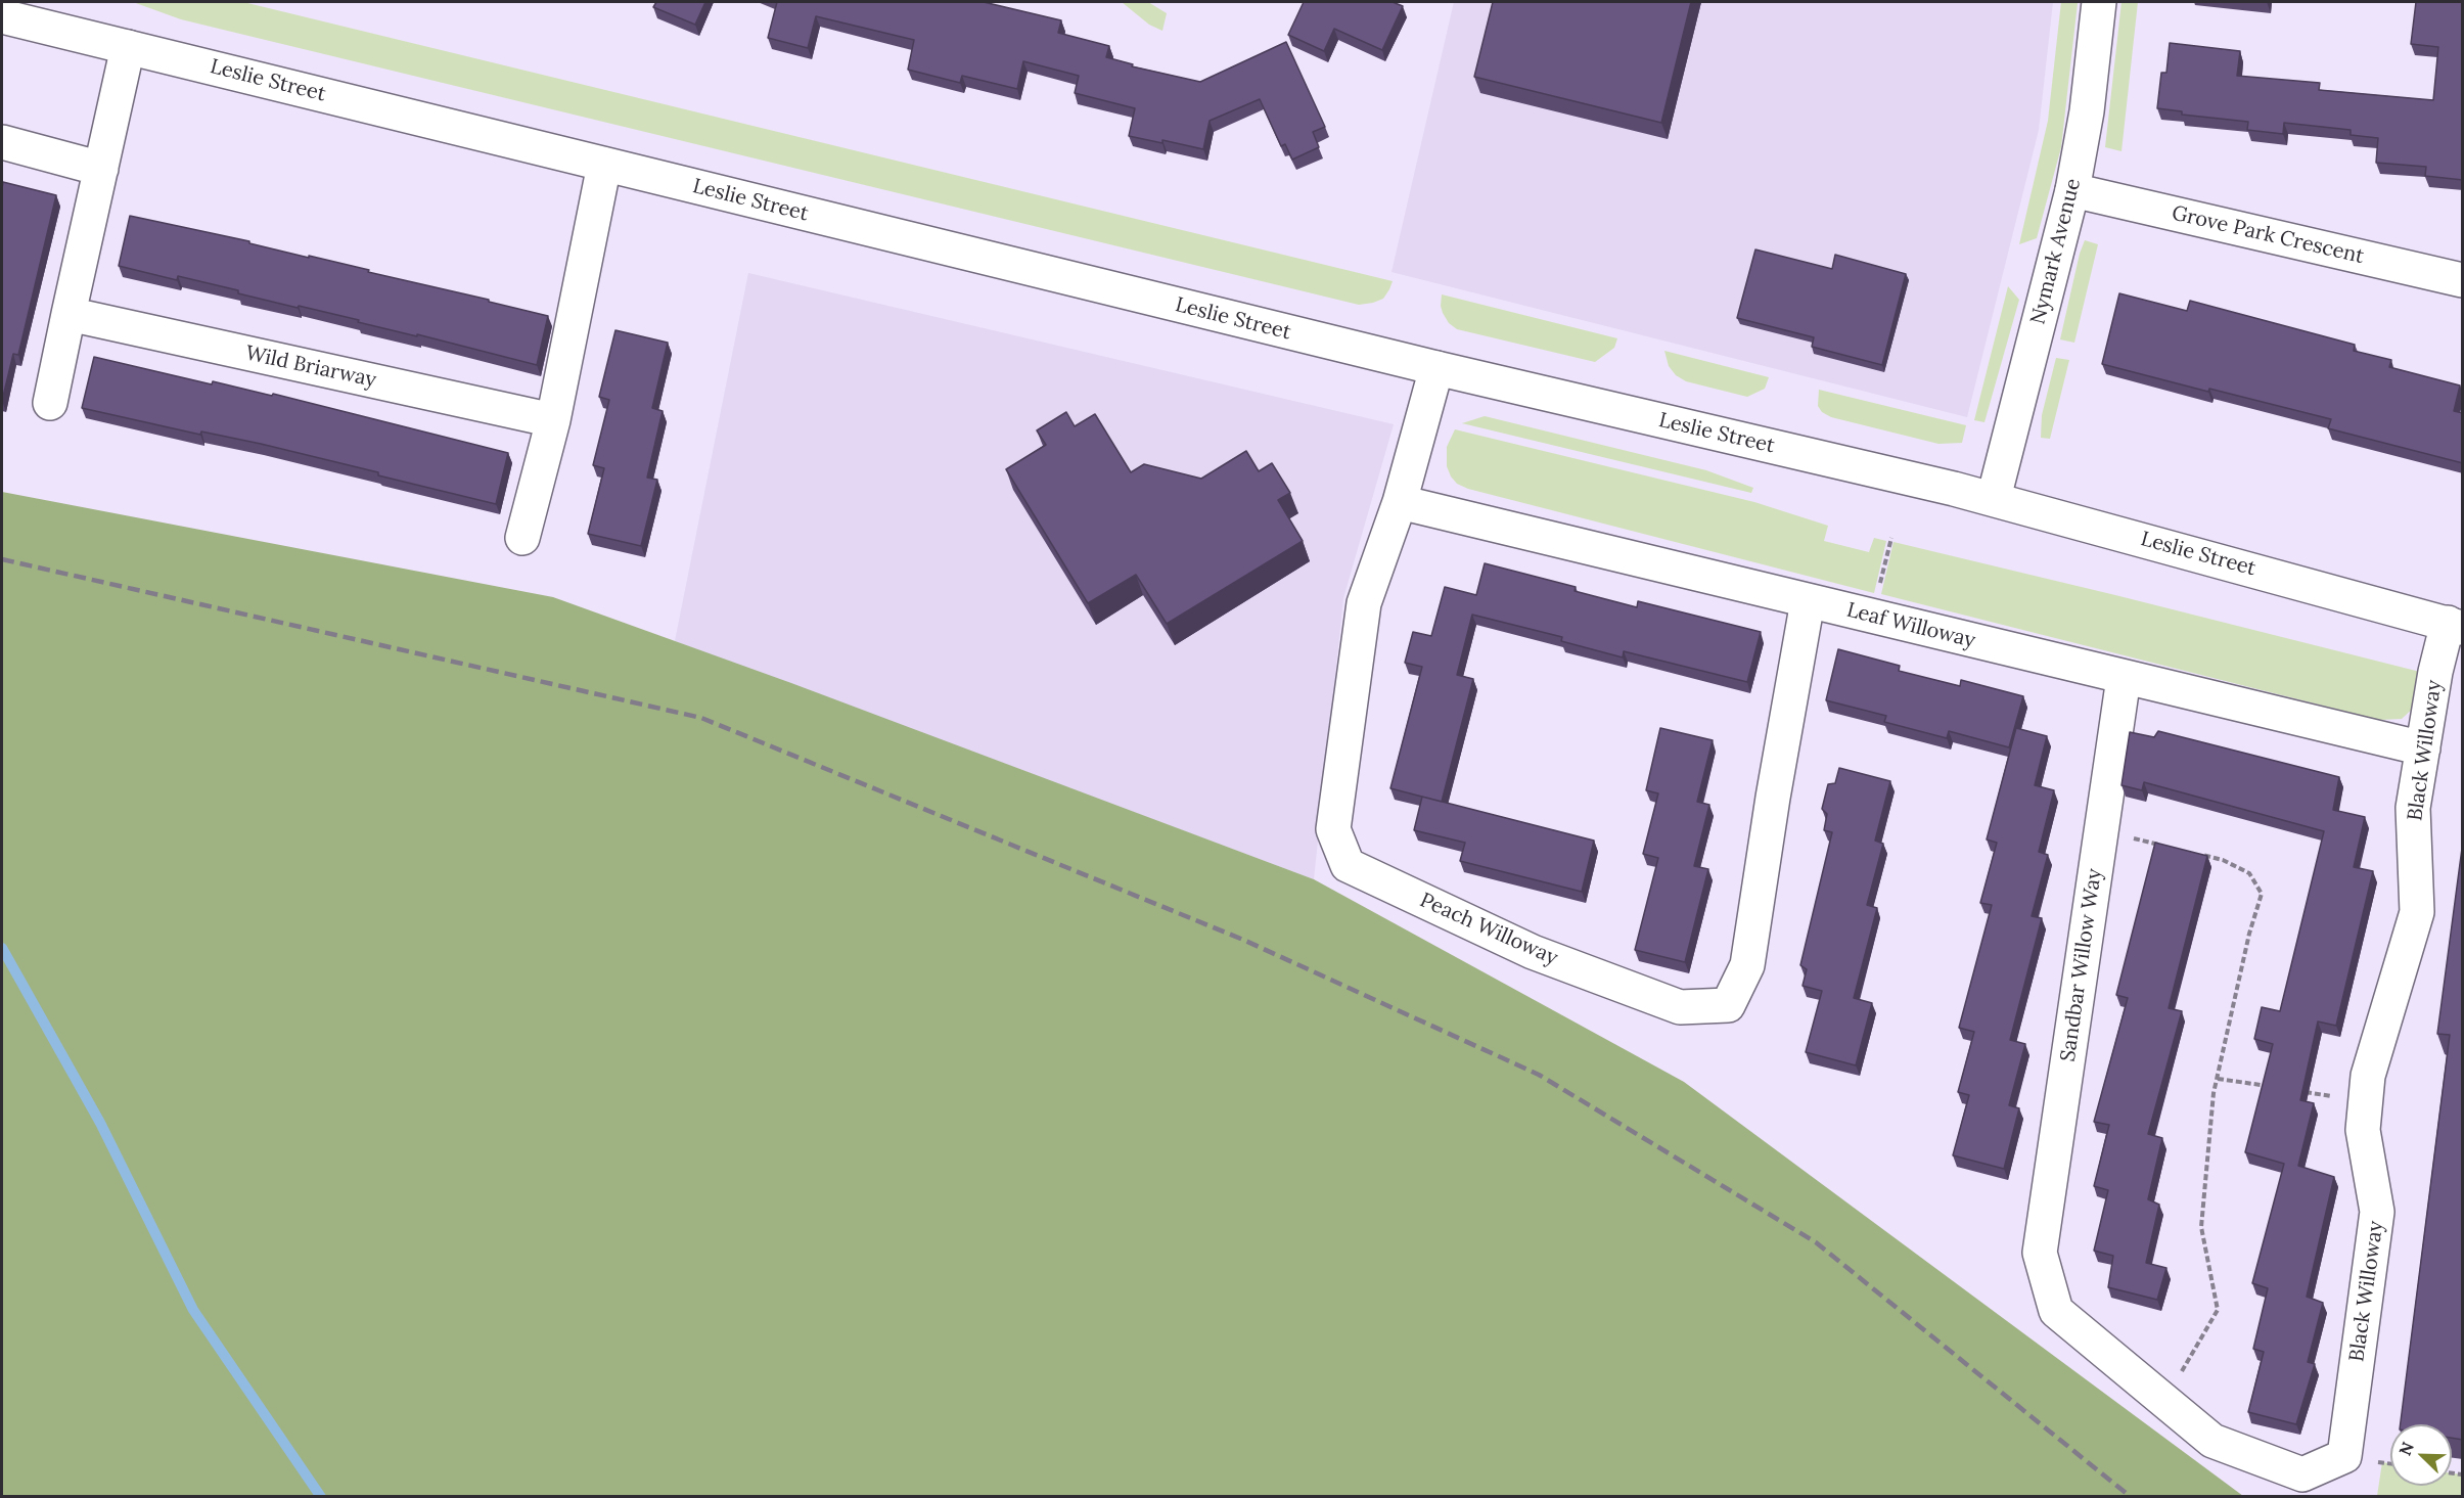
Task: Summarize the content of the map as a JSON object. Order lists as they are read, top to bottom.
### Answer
{
  "streets": {
    "street": [
      "Leslie Street",
      "Grove Park Crescent",
      "Nymark Avenue",
      "Wild Briarway",
      "Leaf Willoway",
      "Black Willoway",
      "Peach Willoway",
      "Sandbar Willow Way"
    ]
  },
  "crossings": [
    ["Leslie Street", "Nymark Avenue"],
    ["Leslie Street", "Black Willoway"],
    ["Leslie Street", "Peach Willoway"],
    ["Grove Park Crescent", "Nymark Avenue"],
    ["Leaf Willoway", "Black Willoway"],
    ["Leaf Willoway", "Peach Willoway"],
    ["Leaf Willoway", "Sandbar Willow Way"],
    ["Black Willoway", "Sandbar Willow Way"]
  ],
  "north": "top left"
}
